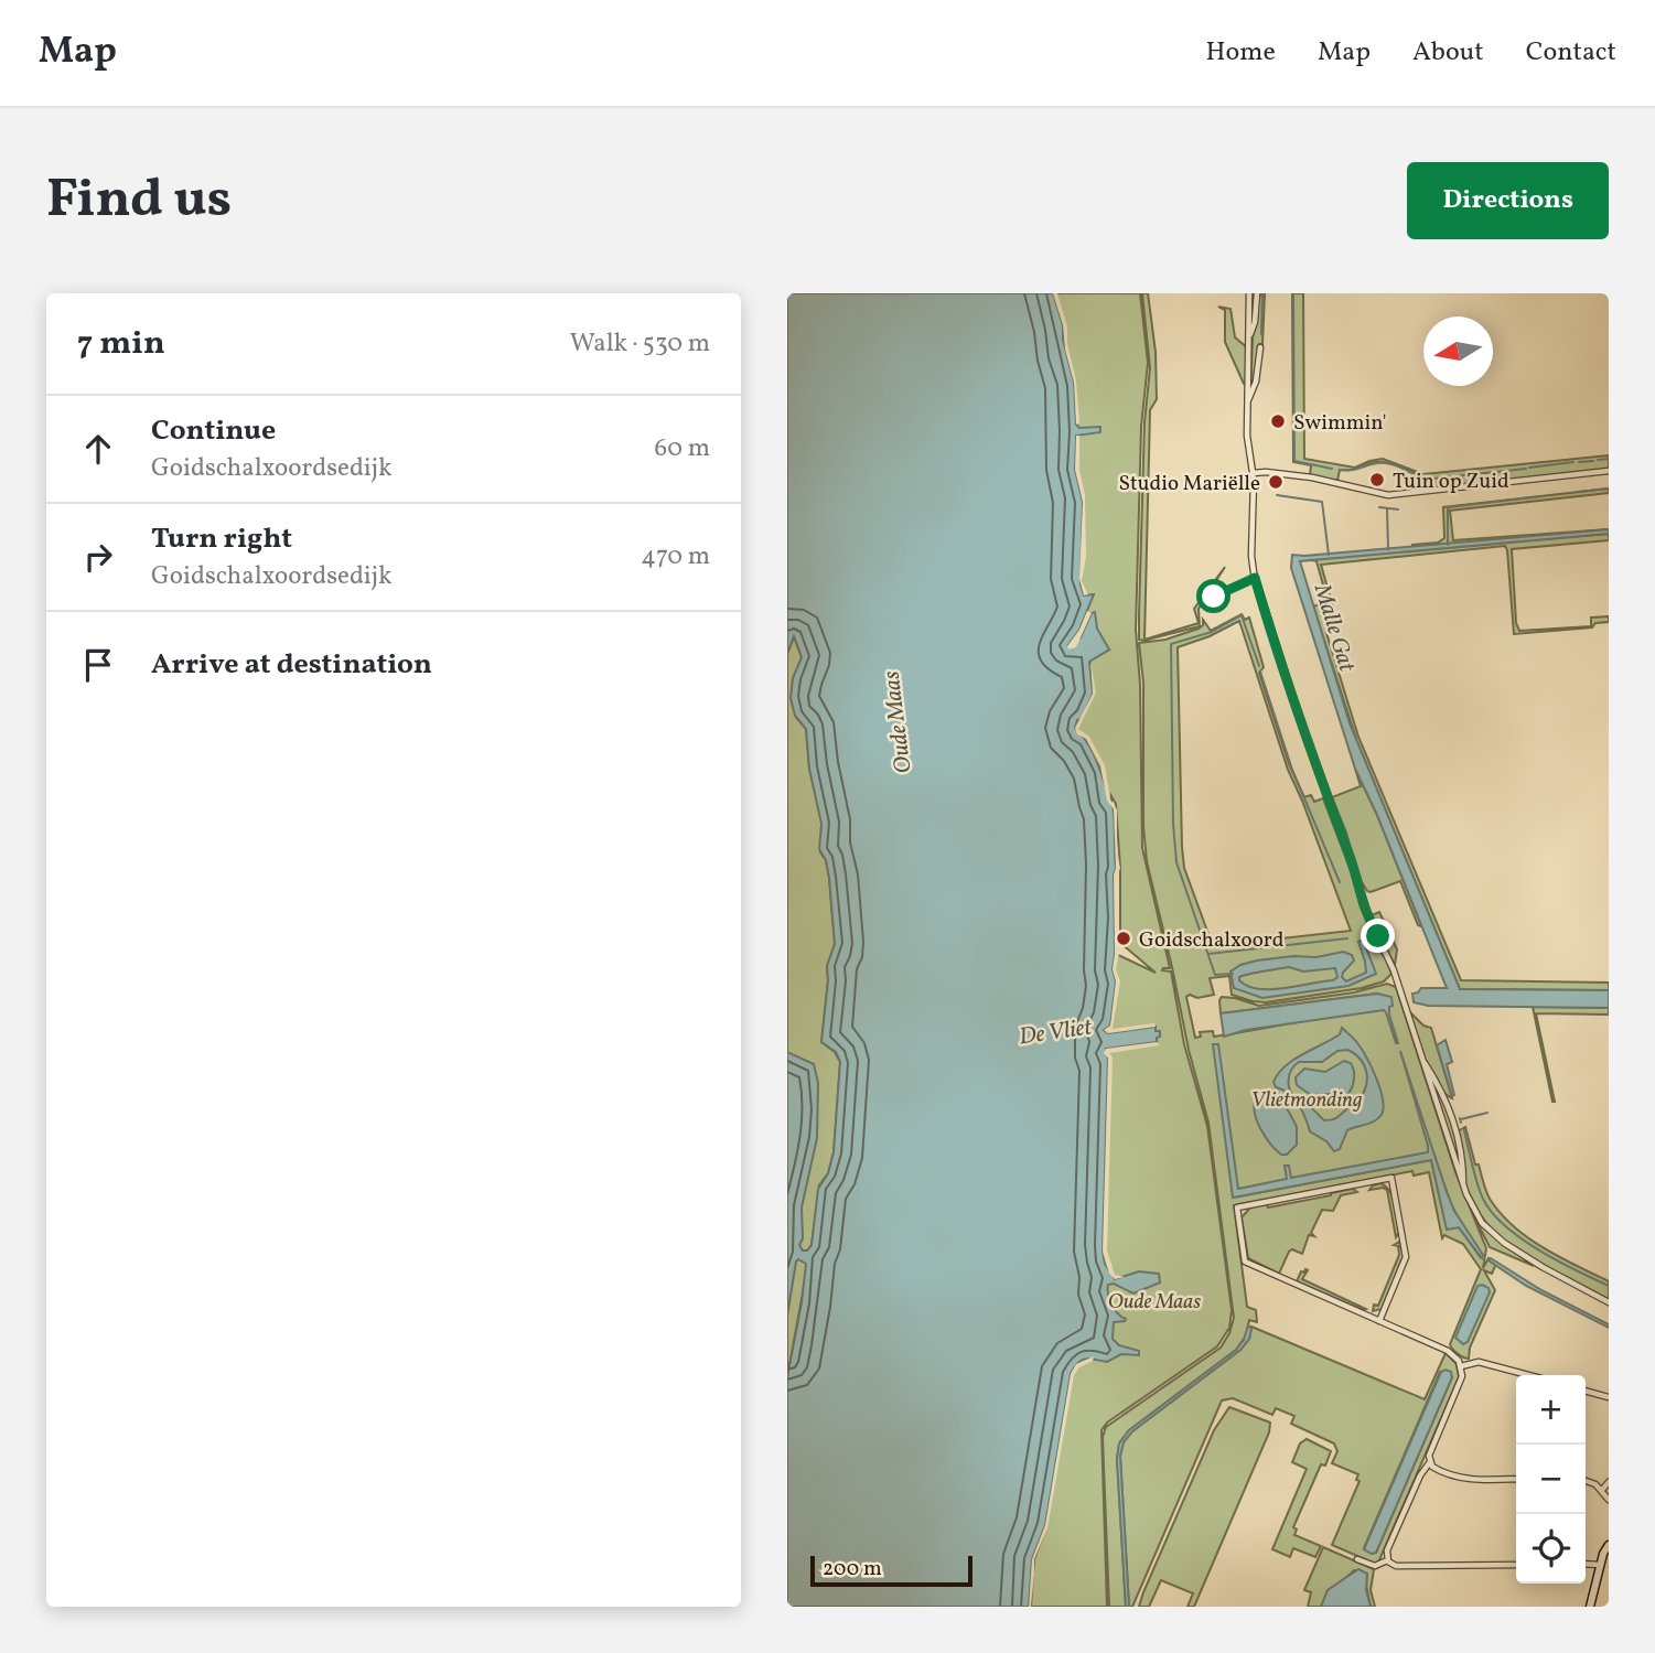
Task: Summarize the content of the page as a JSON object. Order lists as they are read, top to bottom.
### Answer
{
  "water": ["Malle Gat", "Oude Maas", "De Vliet"],
  "parks": ["Vlietmonding", "Oude Maas"],
  "places": [
    "Swimmin'",
    "Tuin op Zuid",
    "Studio Mariëlle",
    "Goidschalxoord"
  ],
  "scale_bar": "200 m",
  "north": "left",
  "page": {
    "header": "Map",
    "nav": [
      "Home",
      "Map",
      "About",
      "Contact"
    ],
    "buttons": "Directions",
    "title": "Find us",
    "heading": ["7 min", "Walk · 530 m"],
    "list": [
      ["Continue", "Goidschalxoordsedijk", "60 m"],
      ["Turn right", "Goidschalxoordsedijk", "470 m"],
      "Arrive at destination"
    ],
    "map_buttons": ["+", "−"],
    "scale": "200 m"
  }
}
